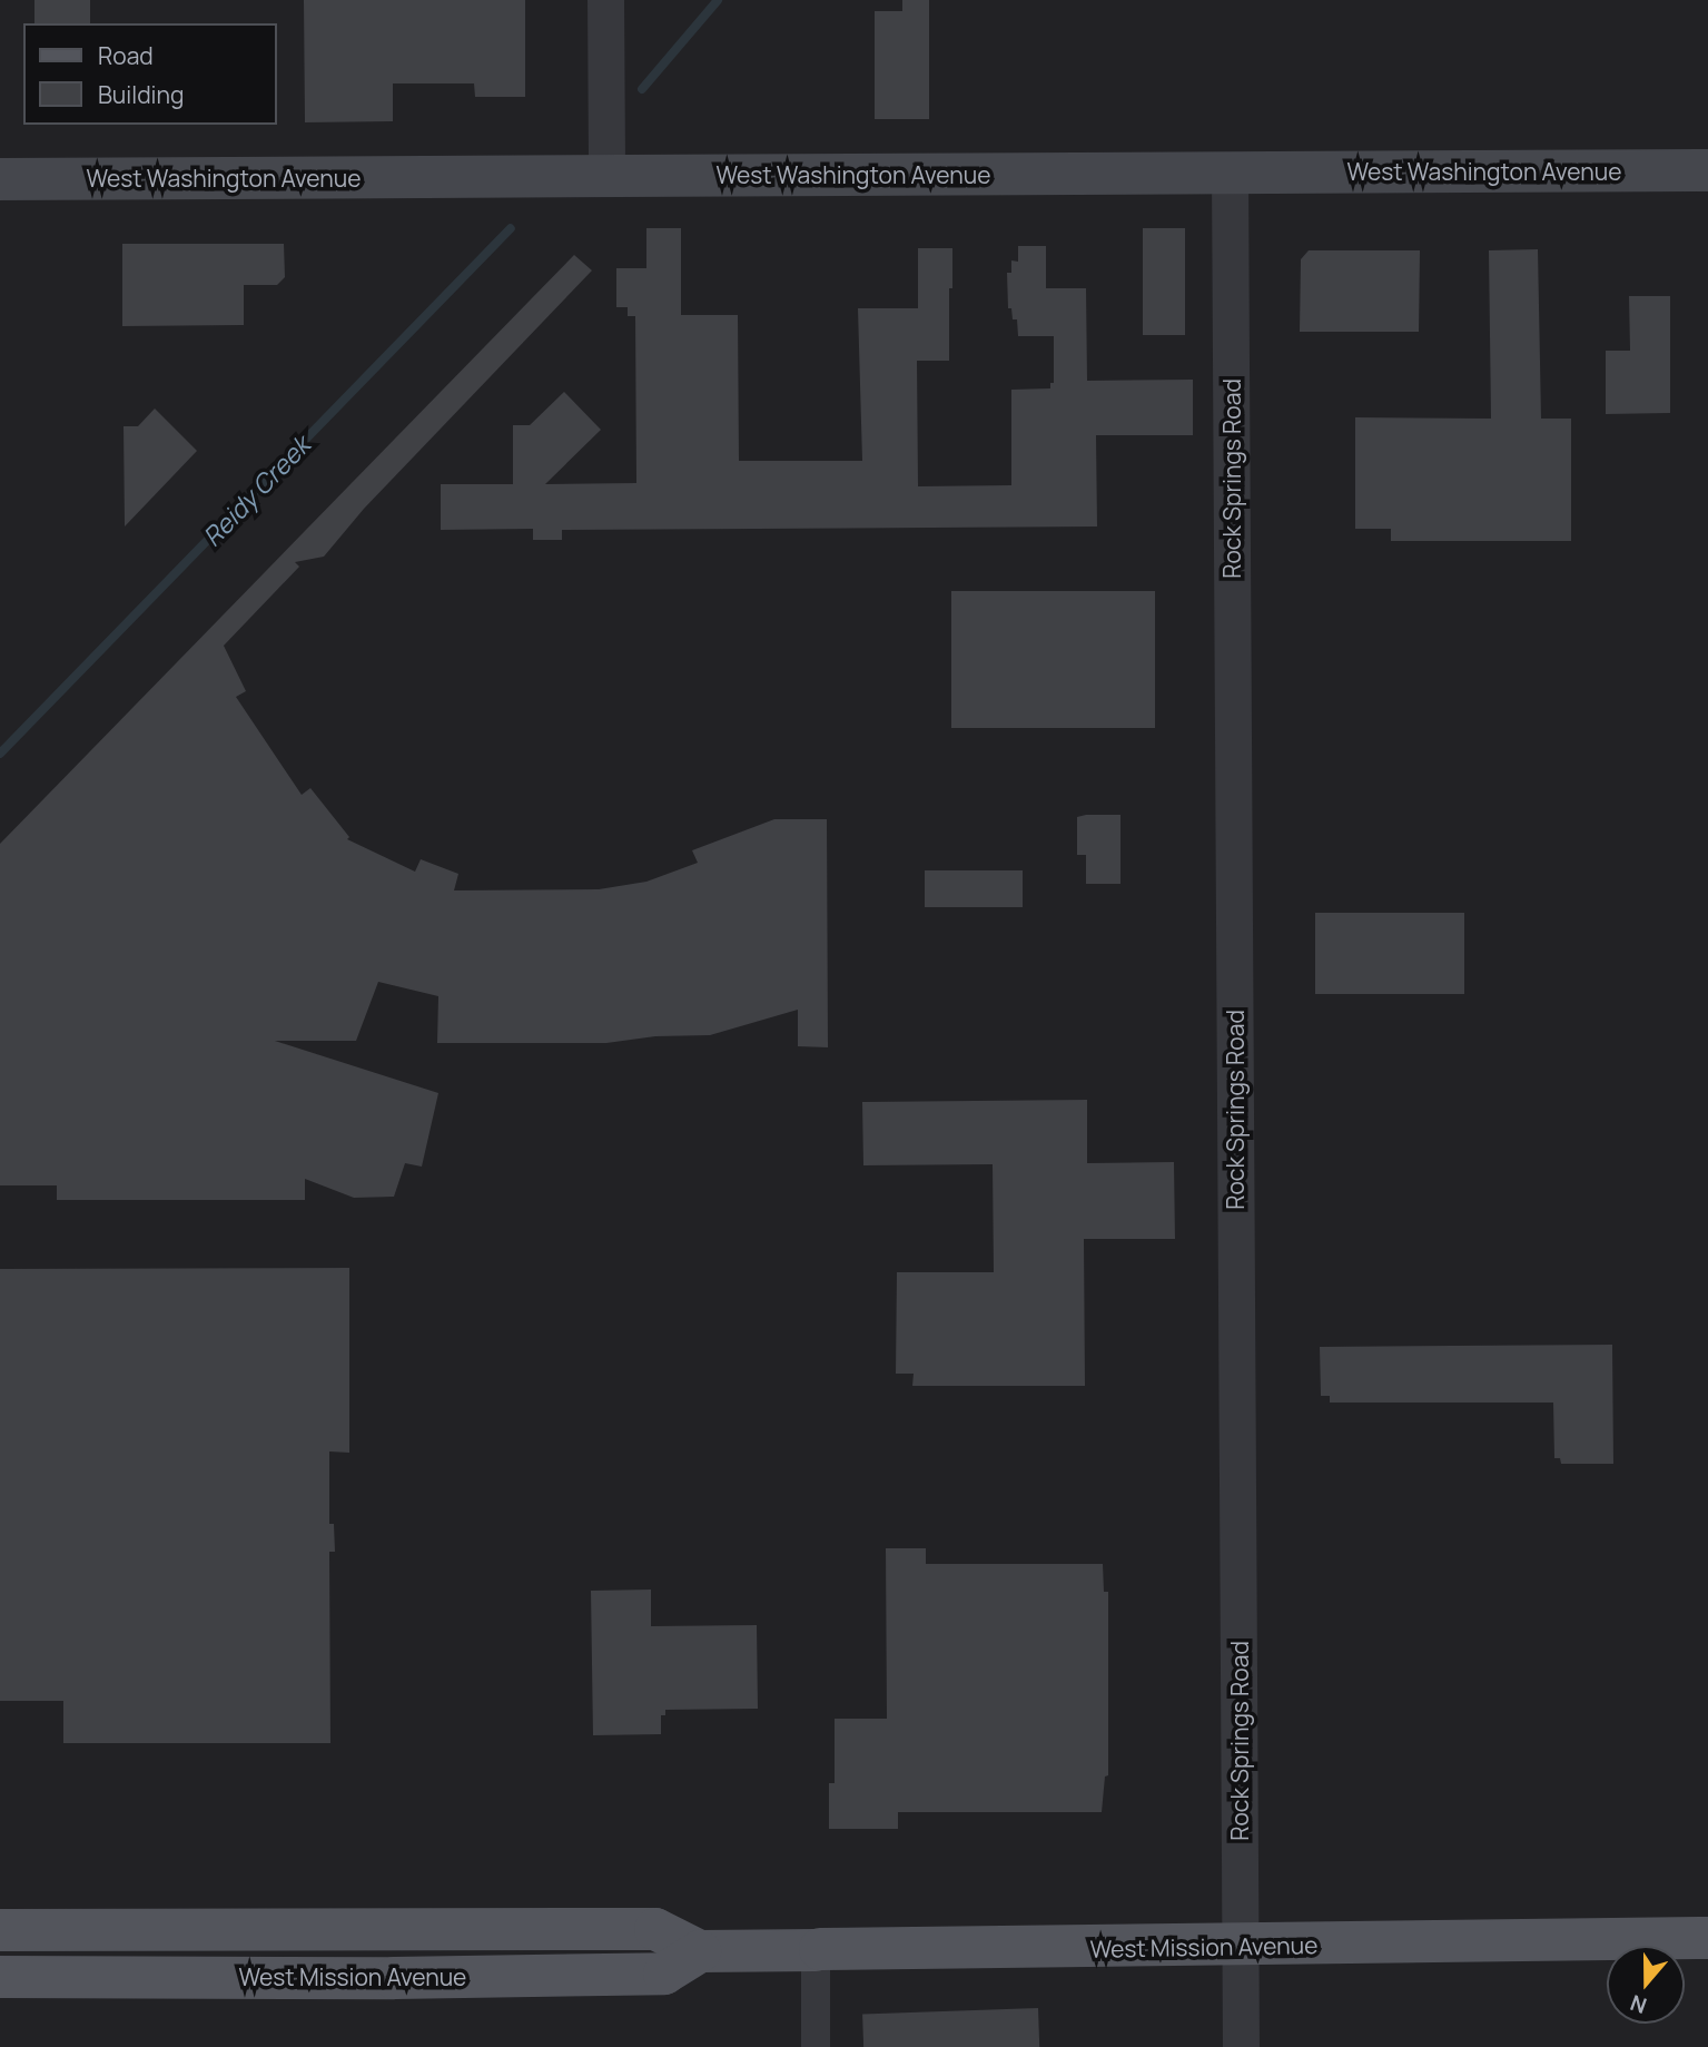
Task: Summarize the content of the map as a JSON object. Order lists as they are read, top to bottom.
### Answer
{
  "streets": {
    "main road": ["West Washington Avenue", "West Mission Avenue"],
    "street": ["Rock Springs Road"]
  },
  "crossings": [
    ["West Washington Avenue", "Rock Springs Road"],
    ["Rock Springs Road", "West Mission Avenue"]
  ],
  "water": ["Reidy Creek"],
  "legend": ["Road", "Building"],
  "north": "bottom"
}
